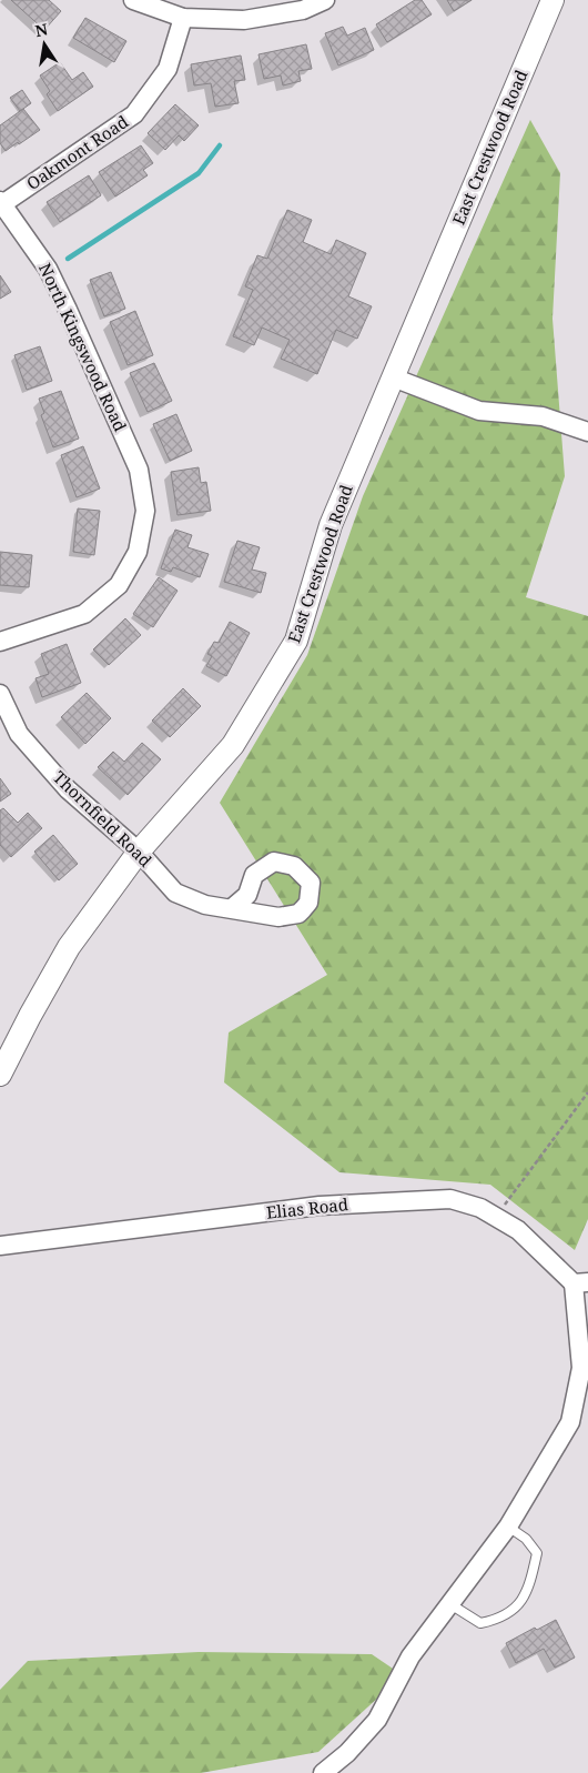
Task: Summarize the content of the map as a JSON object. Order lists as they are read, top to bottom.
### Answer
{
  "streets": {
    "street": [
      "East Crestwood Road",
      "Oakmont Road",
      "North Kingswood Road",
      "Thornfield Road",
      "Elias Road"
    ]
  },
  "crossings": [
    ["East Crestwood Road", "Thornfield Road"],
    ["Oakmont Road", "North Kingswood Road"]
  ],
  "north": "top"
}
